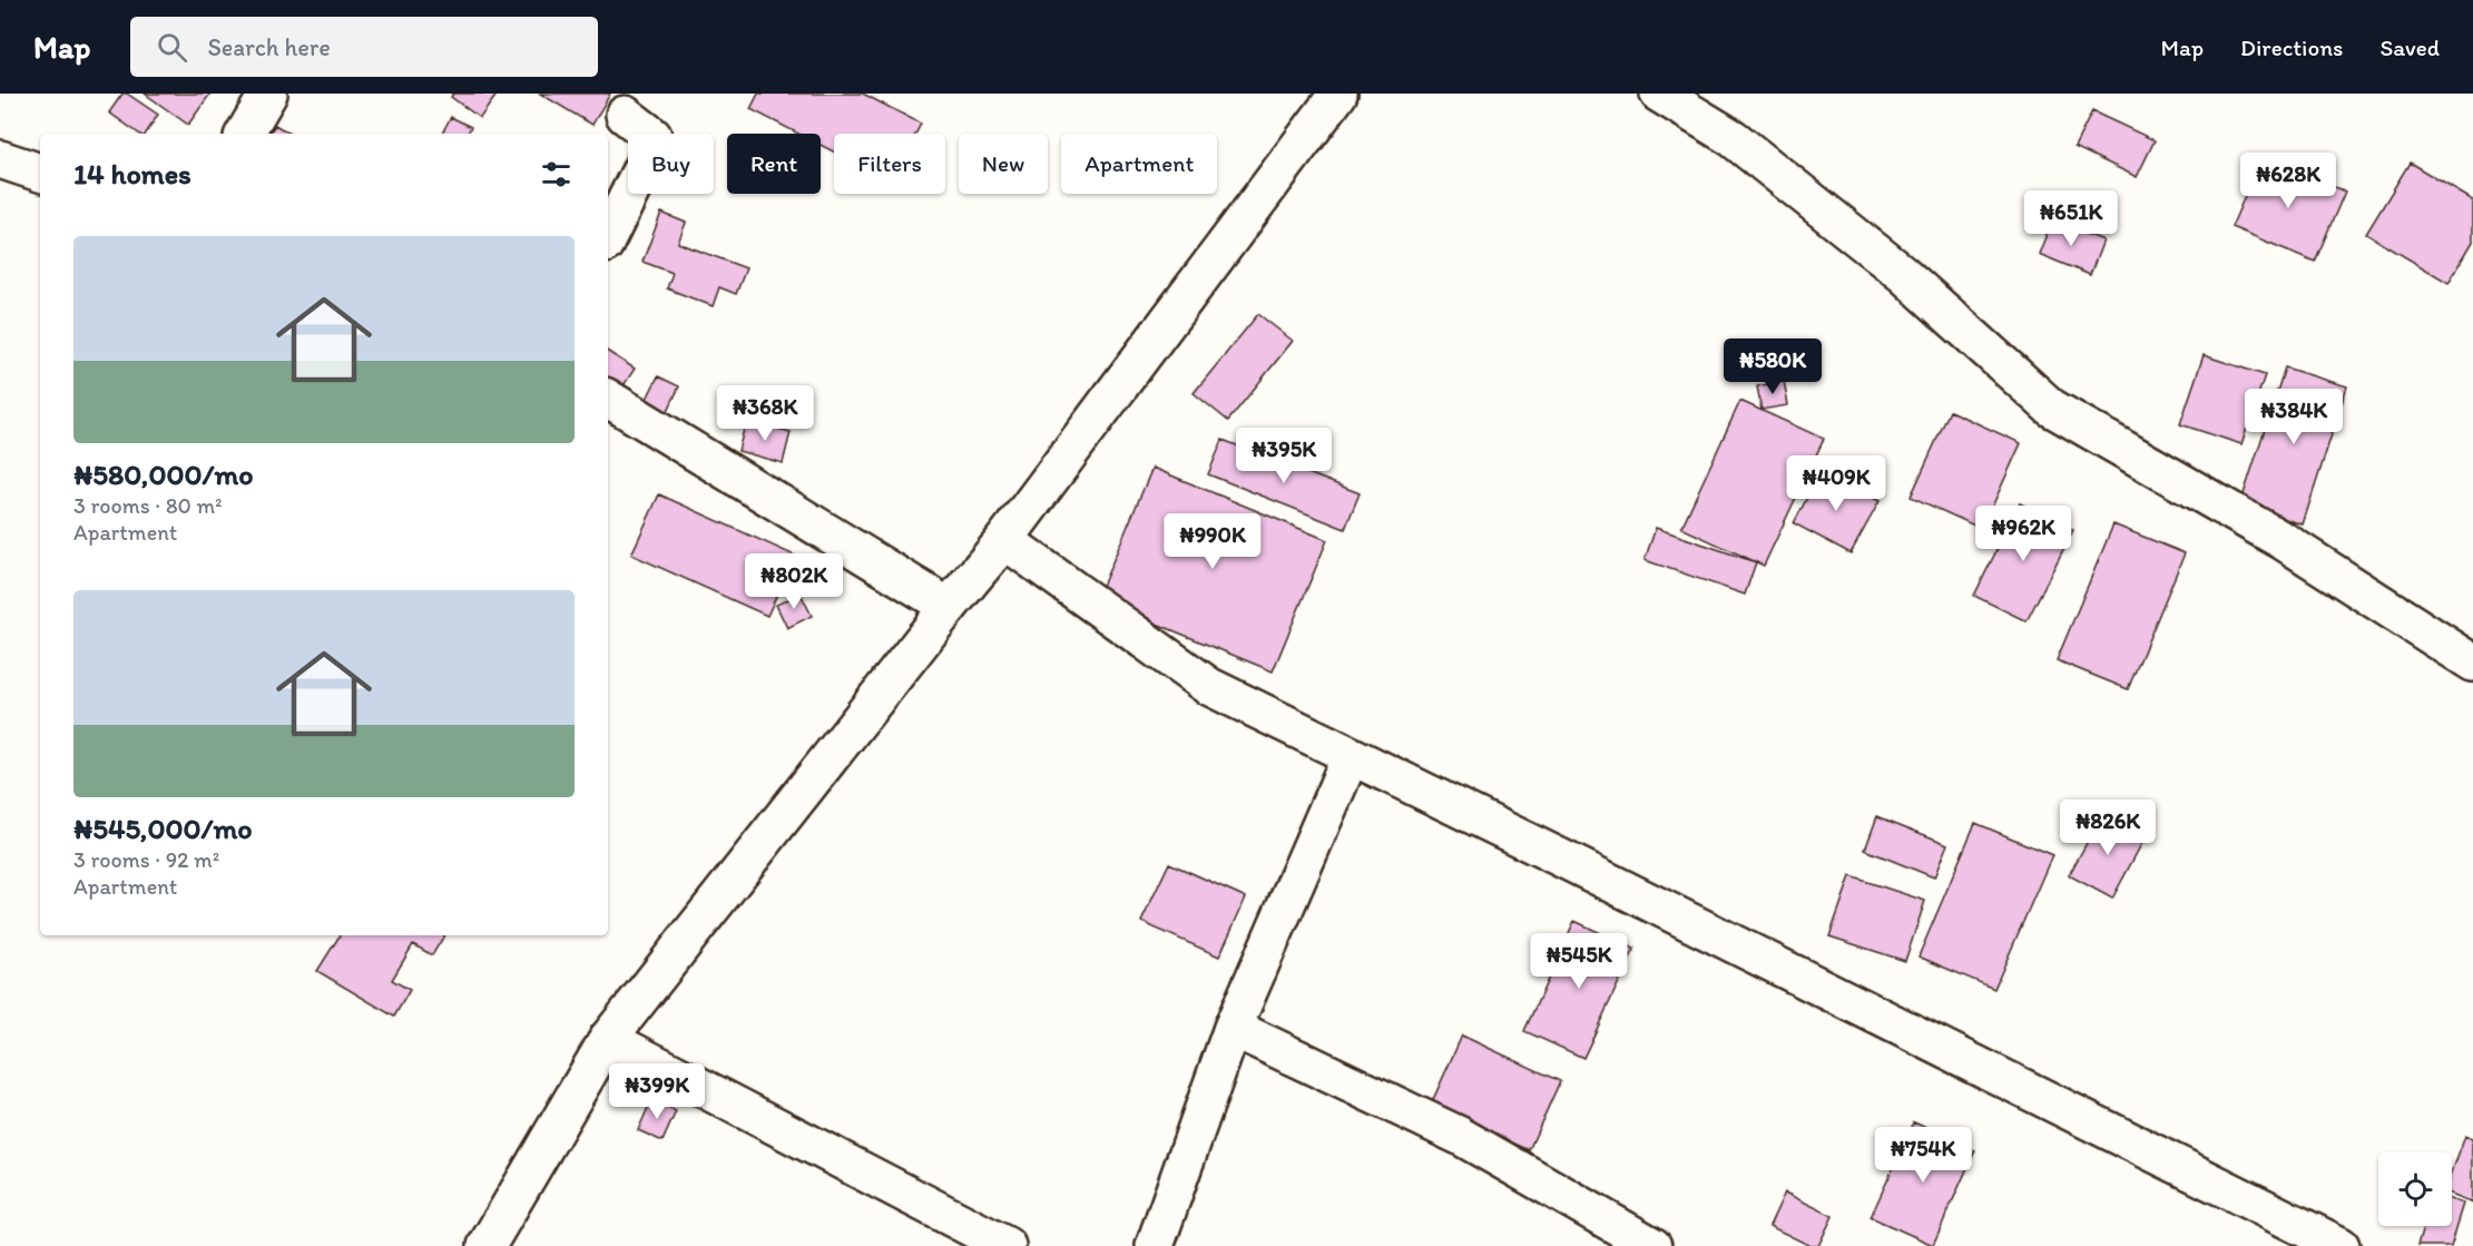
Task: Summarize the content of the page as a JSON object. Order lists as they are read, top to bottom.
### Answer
{
  "page": {
    "header": "Map",
    "search": "Search here",
    "nav": ["Map", "Directions", "Saved"],
    "chip": [
      "Buy",
      "Rent",
      "Filters",
      "New",
      "Apartment"
    ],
    "heading": "14 homes",
    "price": [
      "₦628K",
      "₦651K",
      "₦580K",
      "₦368K",
      "₦384K",
      "₦395K",
      "₦409K",
      "₦962K",
      "₦990K",
      "₦802K",
      "₦826K",
      "₦545K",
      "₦399K",
      "₦754K"
    ],
    "list": [
      {
        "name": "₦580,000/mo",
        "note": "3 rooms · 80 m² · Apartment"
      },
      {
        "name": "₦545,000/mo",
        "note": "3 rooms · 92 m² · Apartment"
      }
    ]
  }
}
